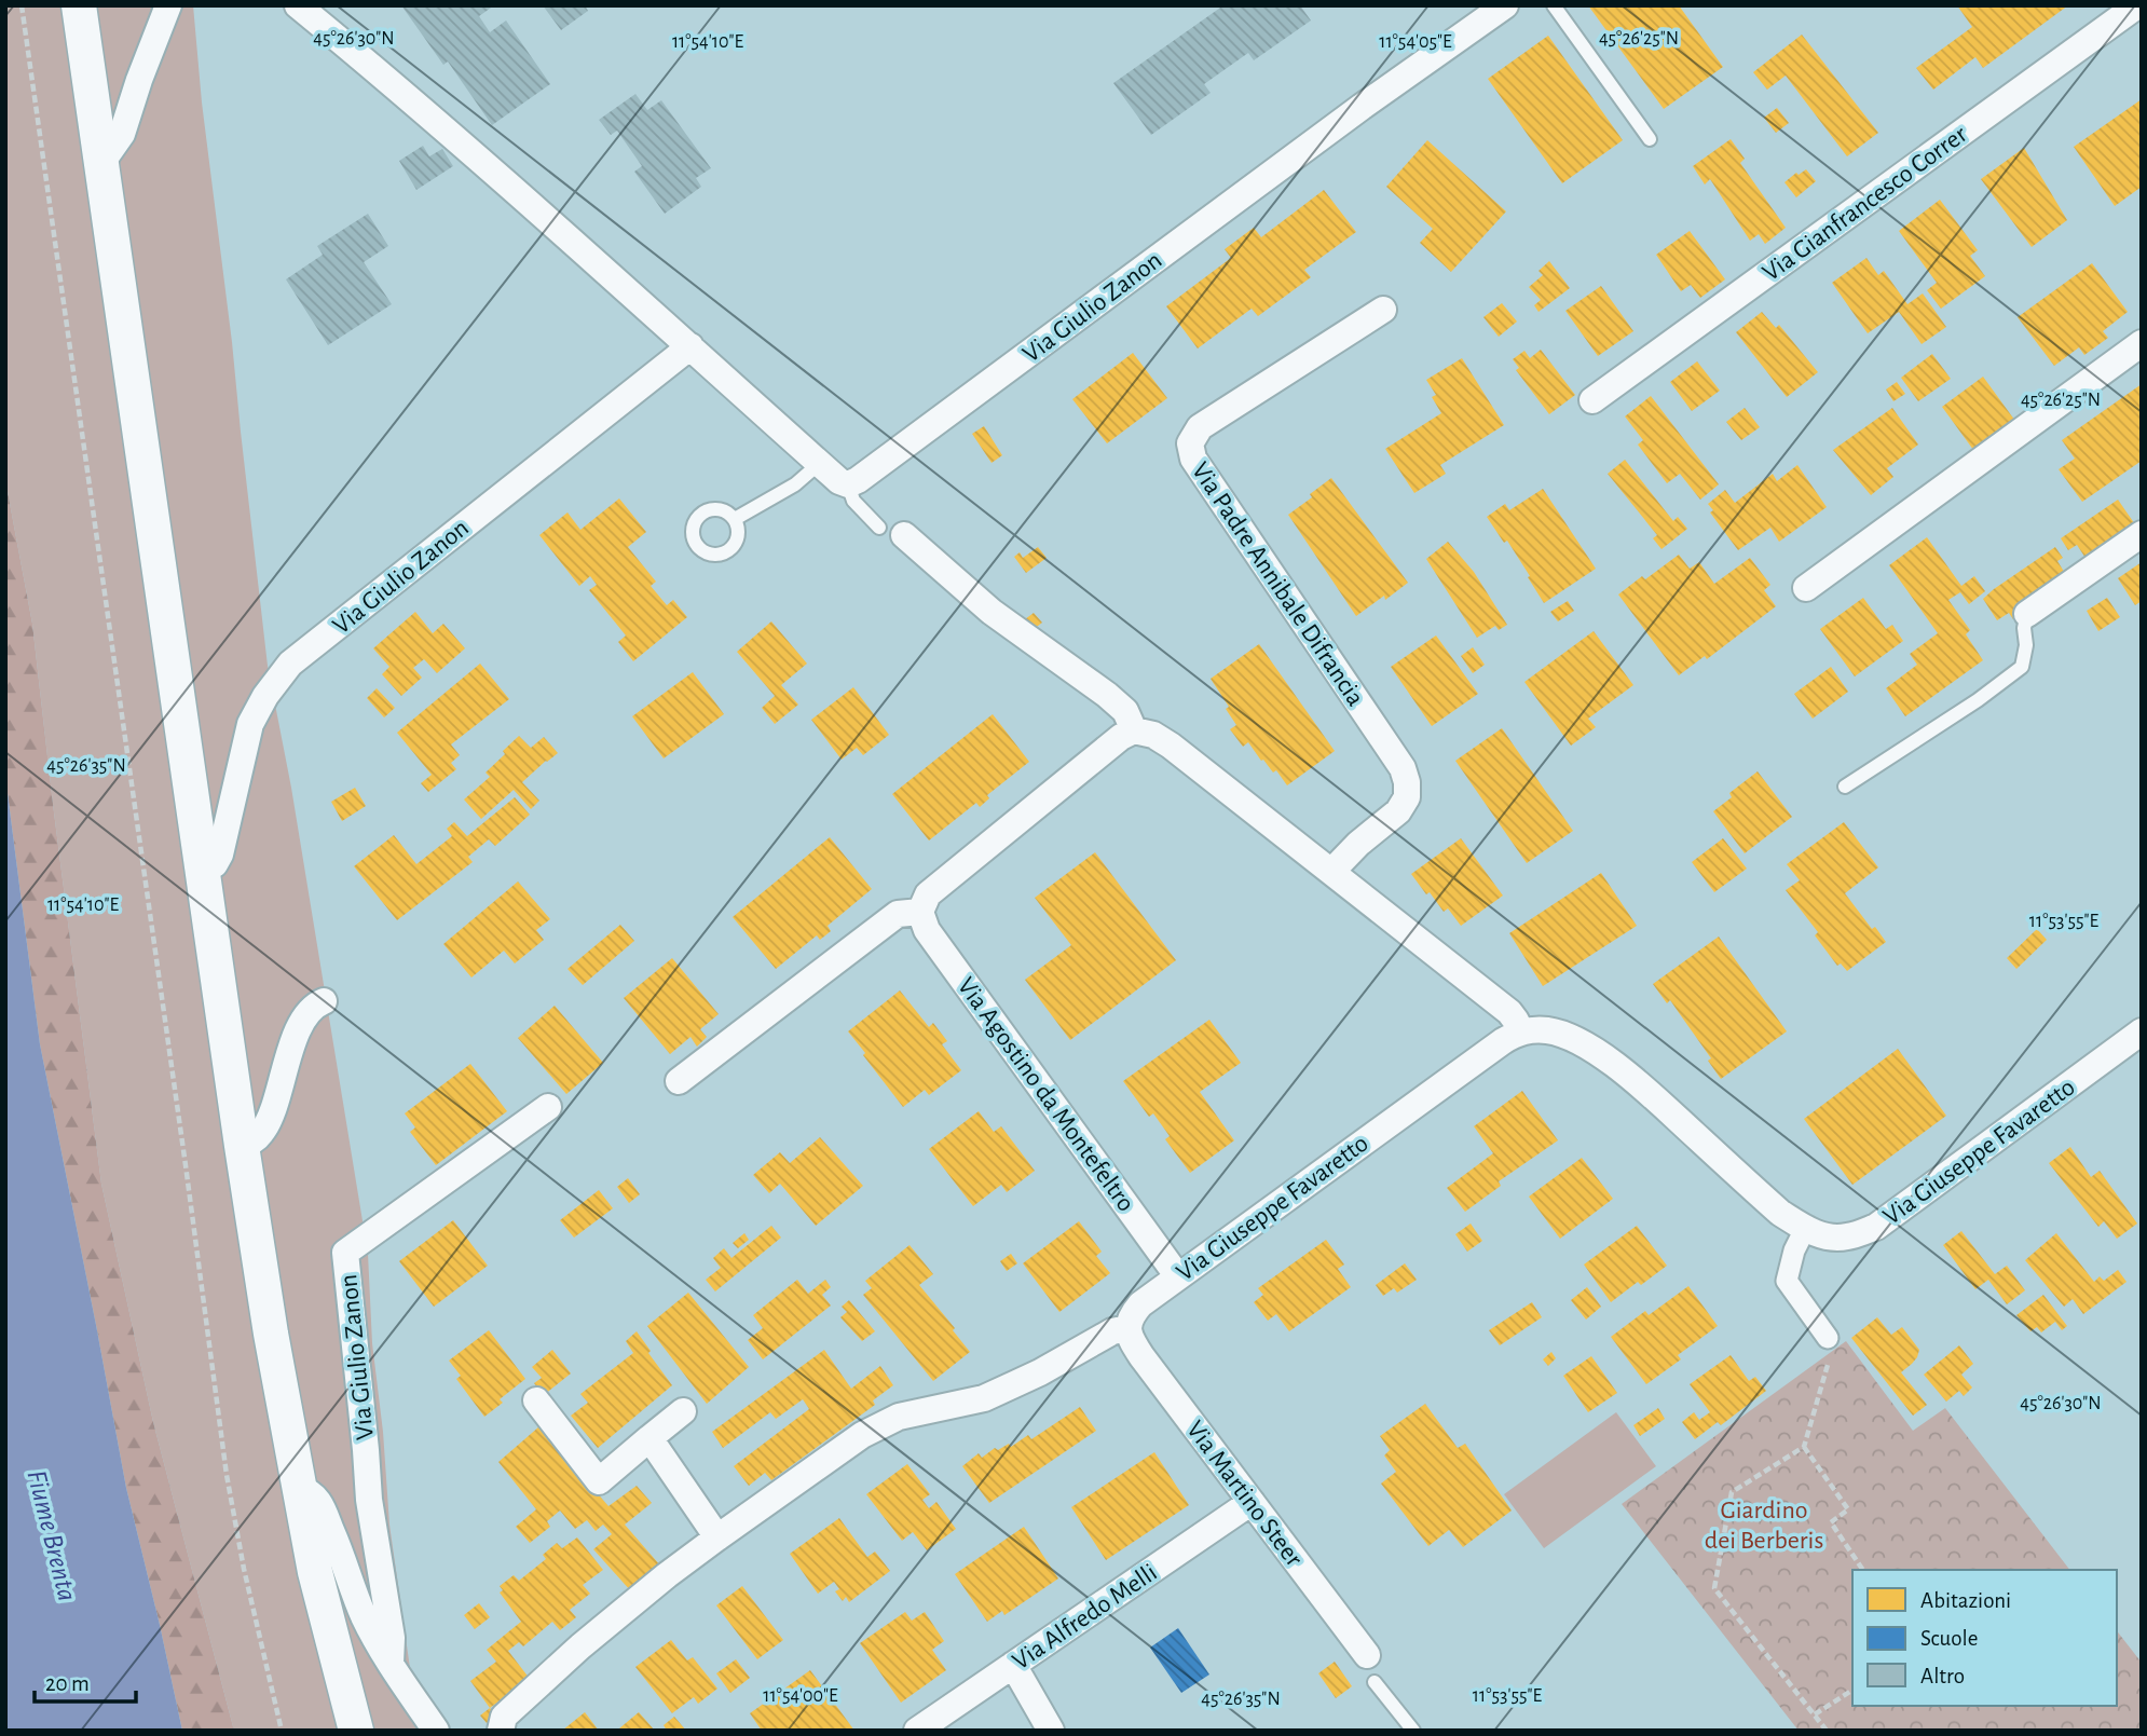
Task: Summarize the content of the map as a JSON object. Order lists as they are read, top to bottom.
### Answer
{
  "streets": {
    "street": [
      "Via Gianfrancesco Correr",
      "Via Giulio Zanon",
      "Via Padre Annibale Difrancia",
      "Via Agostino da Montefeltro",
      "Via Giuseppe Favaretto",
      "Via Martino Steer",
      "Via Alfredo Melli"
    ]
  },
  "crossings": [
    ["Via Agostino da Montefeltro", "Via Giuseppe Favaretto"],
    ["Via Giuseppe Favaretto", "Via Martino Steer"],
    ["Via Martino Steer", "Via Alfredo Melli"]
  ],
  "water": ["Fiume Brenta"],
  "parks": ["Giardino dei Berberis"],
  "legend": ["Abitazioni", "Scuole", "Altro"],
  "scale_bar": "20 m",
  "coordinates": [
    "45°26'30\"N",
    "45°26'25\"N",
    "11°54'10\"E",
    "11°54'05\"E",
    "45°26'35\"N",
    "11°53'55\"E",
    "11°54'00\"E"
  ]
}
